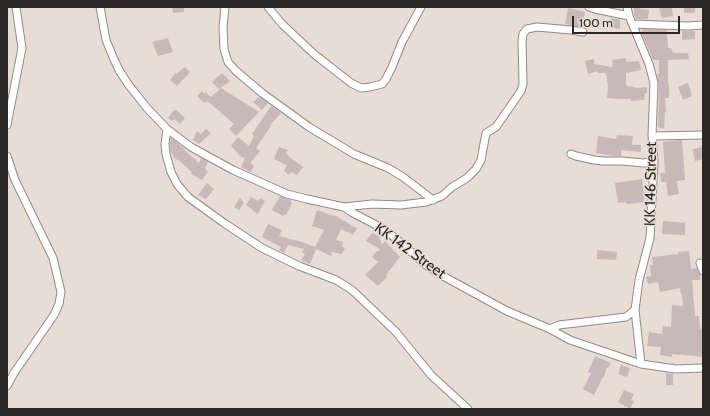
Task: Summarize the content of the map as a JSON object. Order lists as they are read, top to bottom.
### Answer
{
  "streets": {
    "street": ["KK 146 Street", "KK 142 Street"]
  },
  "crossings": [
    ["KK 146 Street", "KK 142 Street"]
  ],
  "scale_bar": "100 m"
}
